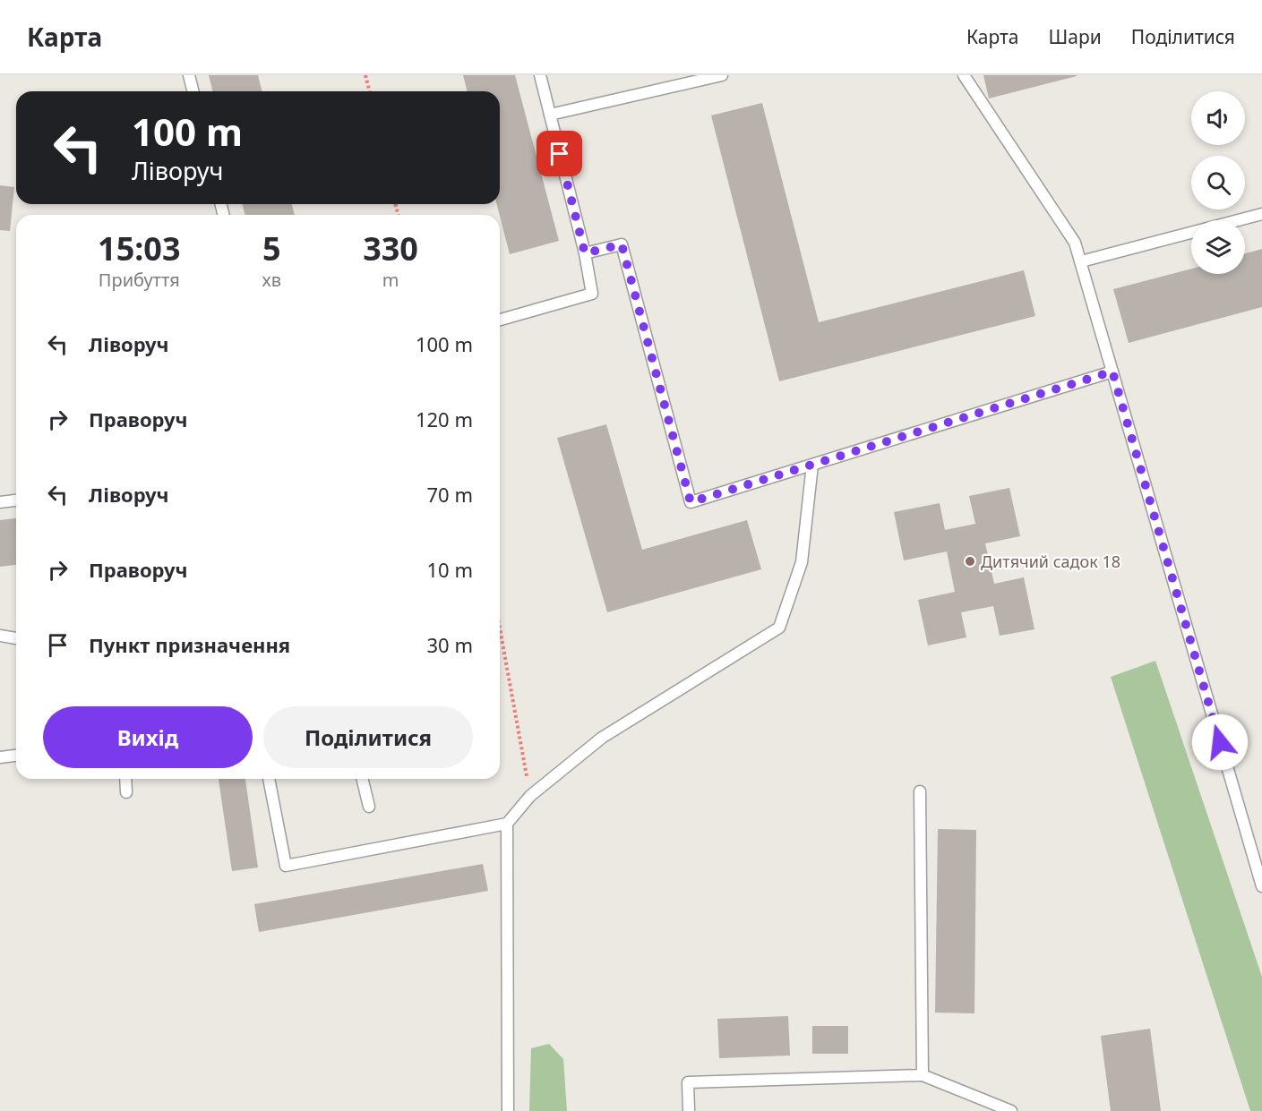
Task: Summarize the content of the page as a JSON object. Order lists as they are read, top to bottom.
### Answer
{
  "places": ["Дитячий садок 18"],
  "page": {
    "header": "Карта",
    "nav": ["Карта", "Шари", "Поділитися"],
    "turn": ["100 m", "Ліворуч"],
    "eta": [
      "15:03",
      "Прибуття",
      "5",
      "хв",
      "330",
      "m"
    ],
    "list": [
      {
        "name": "Ліворуч",
        "value": "100 m"
      },
      {
        "name": "Праворуч",
        "value": "120 m"
      },
      {
        "name": "Ліворуч",
        "value": "70 m"
      },
      {
        "name": "Праворуч",
        "value": "10 m"
      },
      {
        "name": "Пункт призначення",
        "value": "30 m"
      }
    ],
    "buttons": ["Вихід", "Поділитися"]
  }
}
